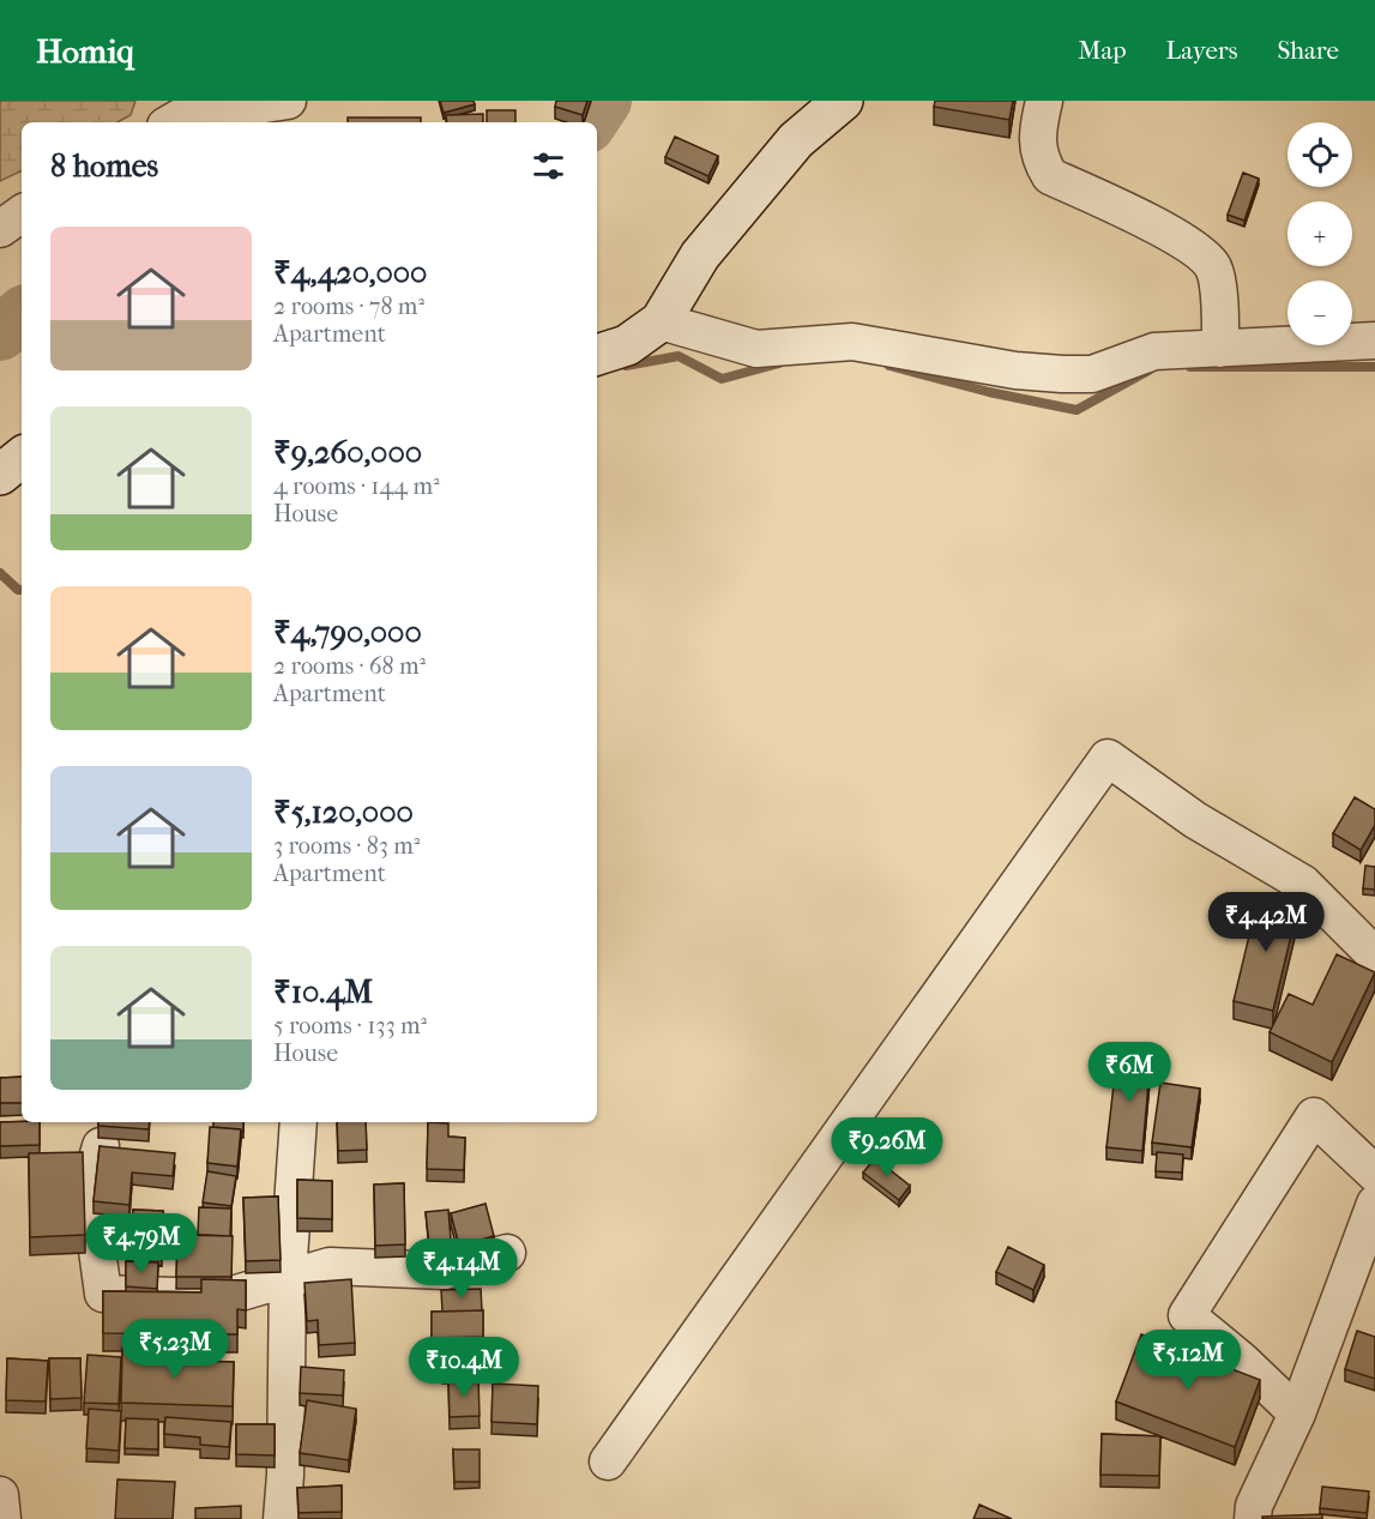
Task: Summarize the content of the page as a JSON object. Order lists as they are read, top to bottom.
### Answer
{
  "page": {
    "header": "Homiq",
    "nav": ["Map", "Layers", "Share"],
    "map_buttons": ["+", "−"],
    "heading": "8 homes",
    "list": [
      {
        "name": "₹4,420,000",
        "note": "2 rooms · 78 m² · Apartment"
      },
      {
        "name": "₹9,260,000",
        "note": "4 rooms · 144 m² · House"
      },
      {
        "name": "₹4,790,000",
        "note": "2 rooms · 68 m² · Apartment"
      },
      {
        "name": "₹5,120,000",
        "note": "3 rooms · 83 m² · Apartment"
      },
      {
        "name": "₹10.4M",
        "note": "5 rooms · 133 m² · House"
      }
    ],
    "price": [
      "₹4.42M",
      "₹6M",
      "₹9.26M",
      "₹4.79M",
      "₹4.14M",
      "₹5.23M",
      "₹5.12M",
      "₹10.4M"
    ]
  }
}
